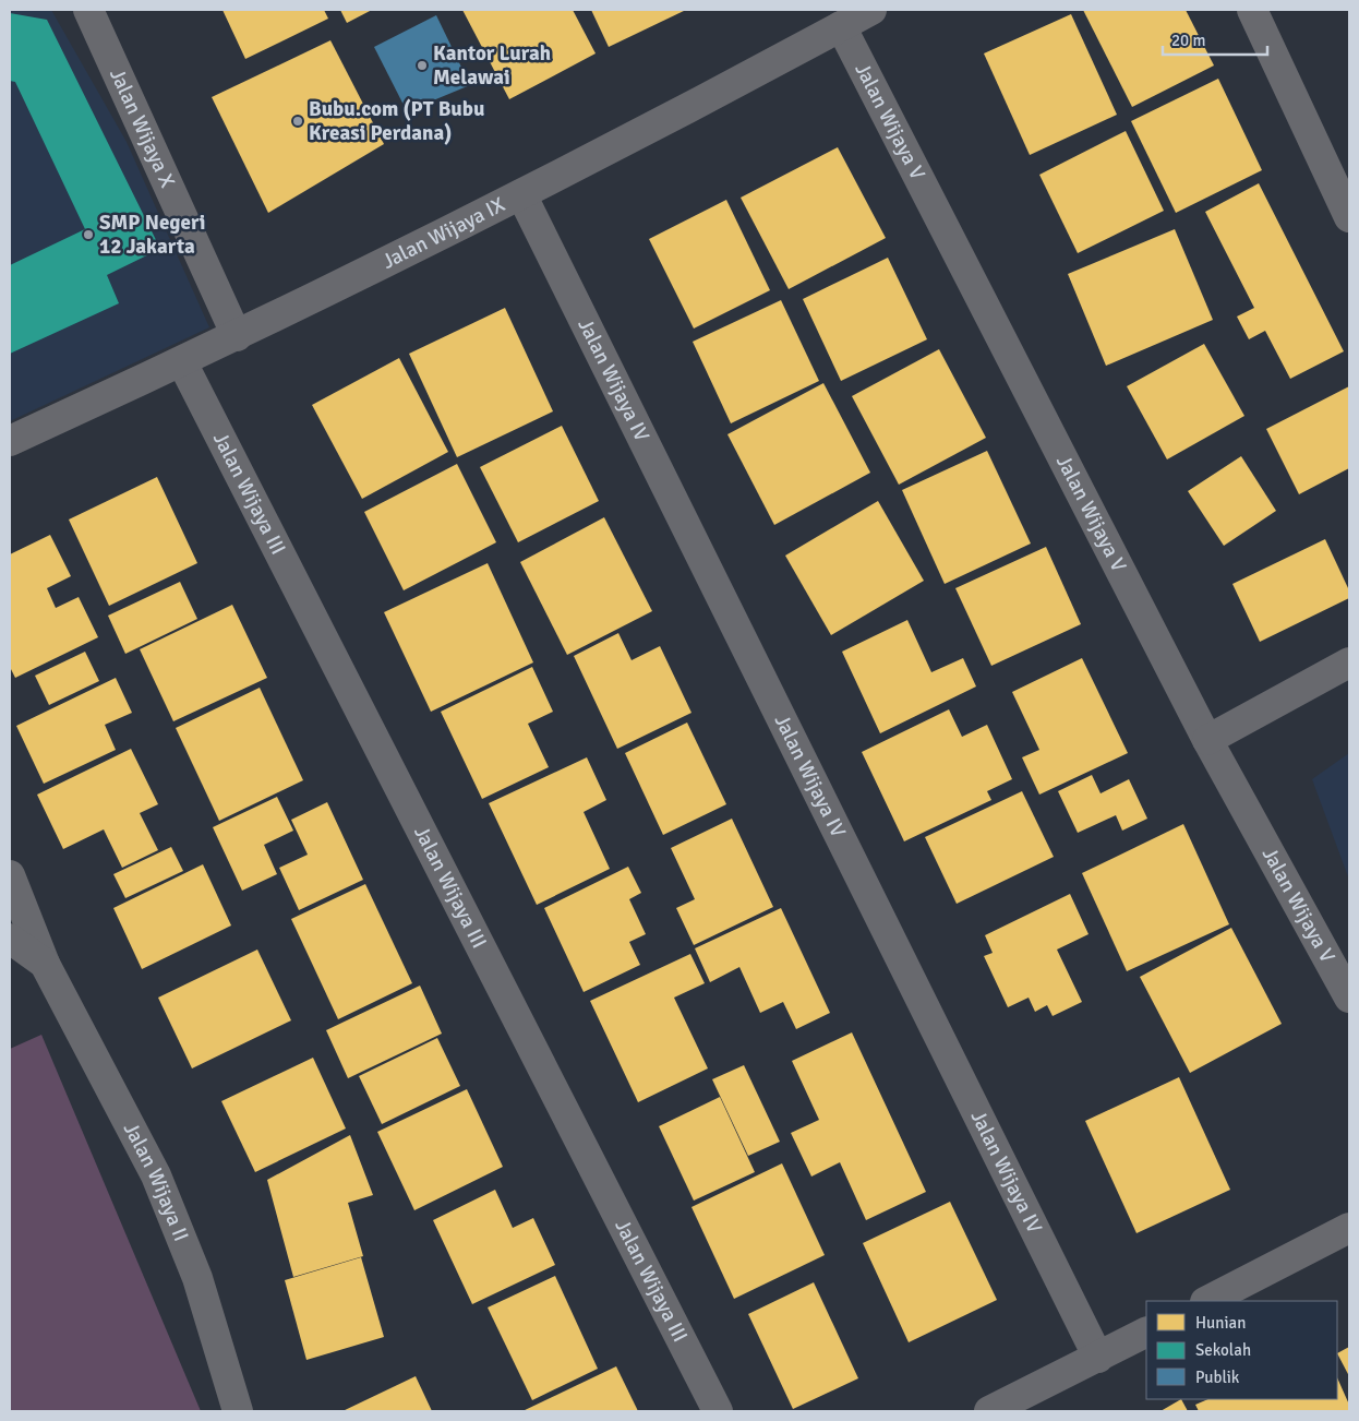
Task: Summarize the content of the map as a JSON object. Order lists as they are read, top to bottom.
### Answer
{
  "streets": {
    "street": [
      "Jalan Wijaya V",
      "Jalan Wijaya X",
      "Jalan Wijaya IX",
      "Jalan Wijaya IV",
      "Jalan Wijaya III",
      "Jalan Wijaya II"
    ]
  },
  "crossings": [
    ["Jalan Wijaya V", "Jalan Wijaya IX"],
    ["Jalan Wijaya X", "Jalan Wijaya IX"],
    ["Jalan Wijaya IX", "Jalan Wijaya IV"],
    ["Jalan Wijaya IX", "Jalan Wijaya III"]
  ],
  "places": ["Kantor Lurah Melawai", "Bubu.com (PT Bubu Kreasi Perdana)", "SMP Negeri 12 Jakarta"],
  "legend": ["Hunian", "Sekolah", "Publik"],
  "scale_bar": "20 m"
}
